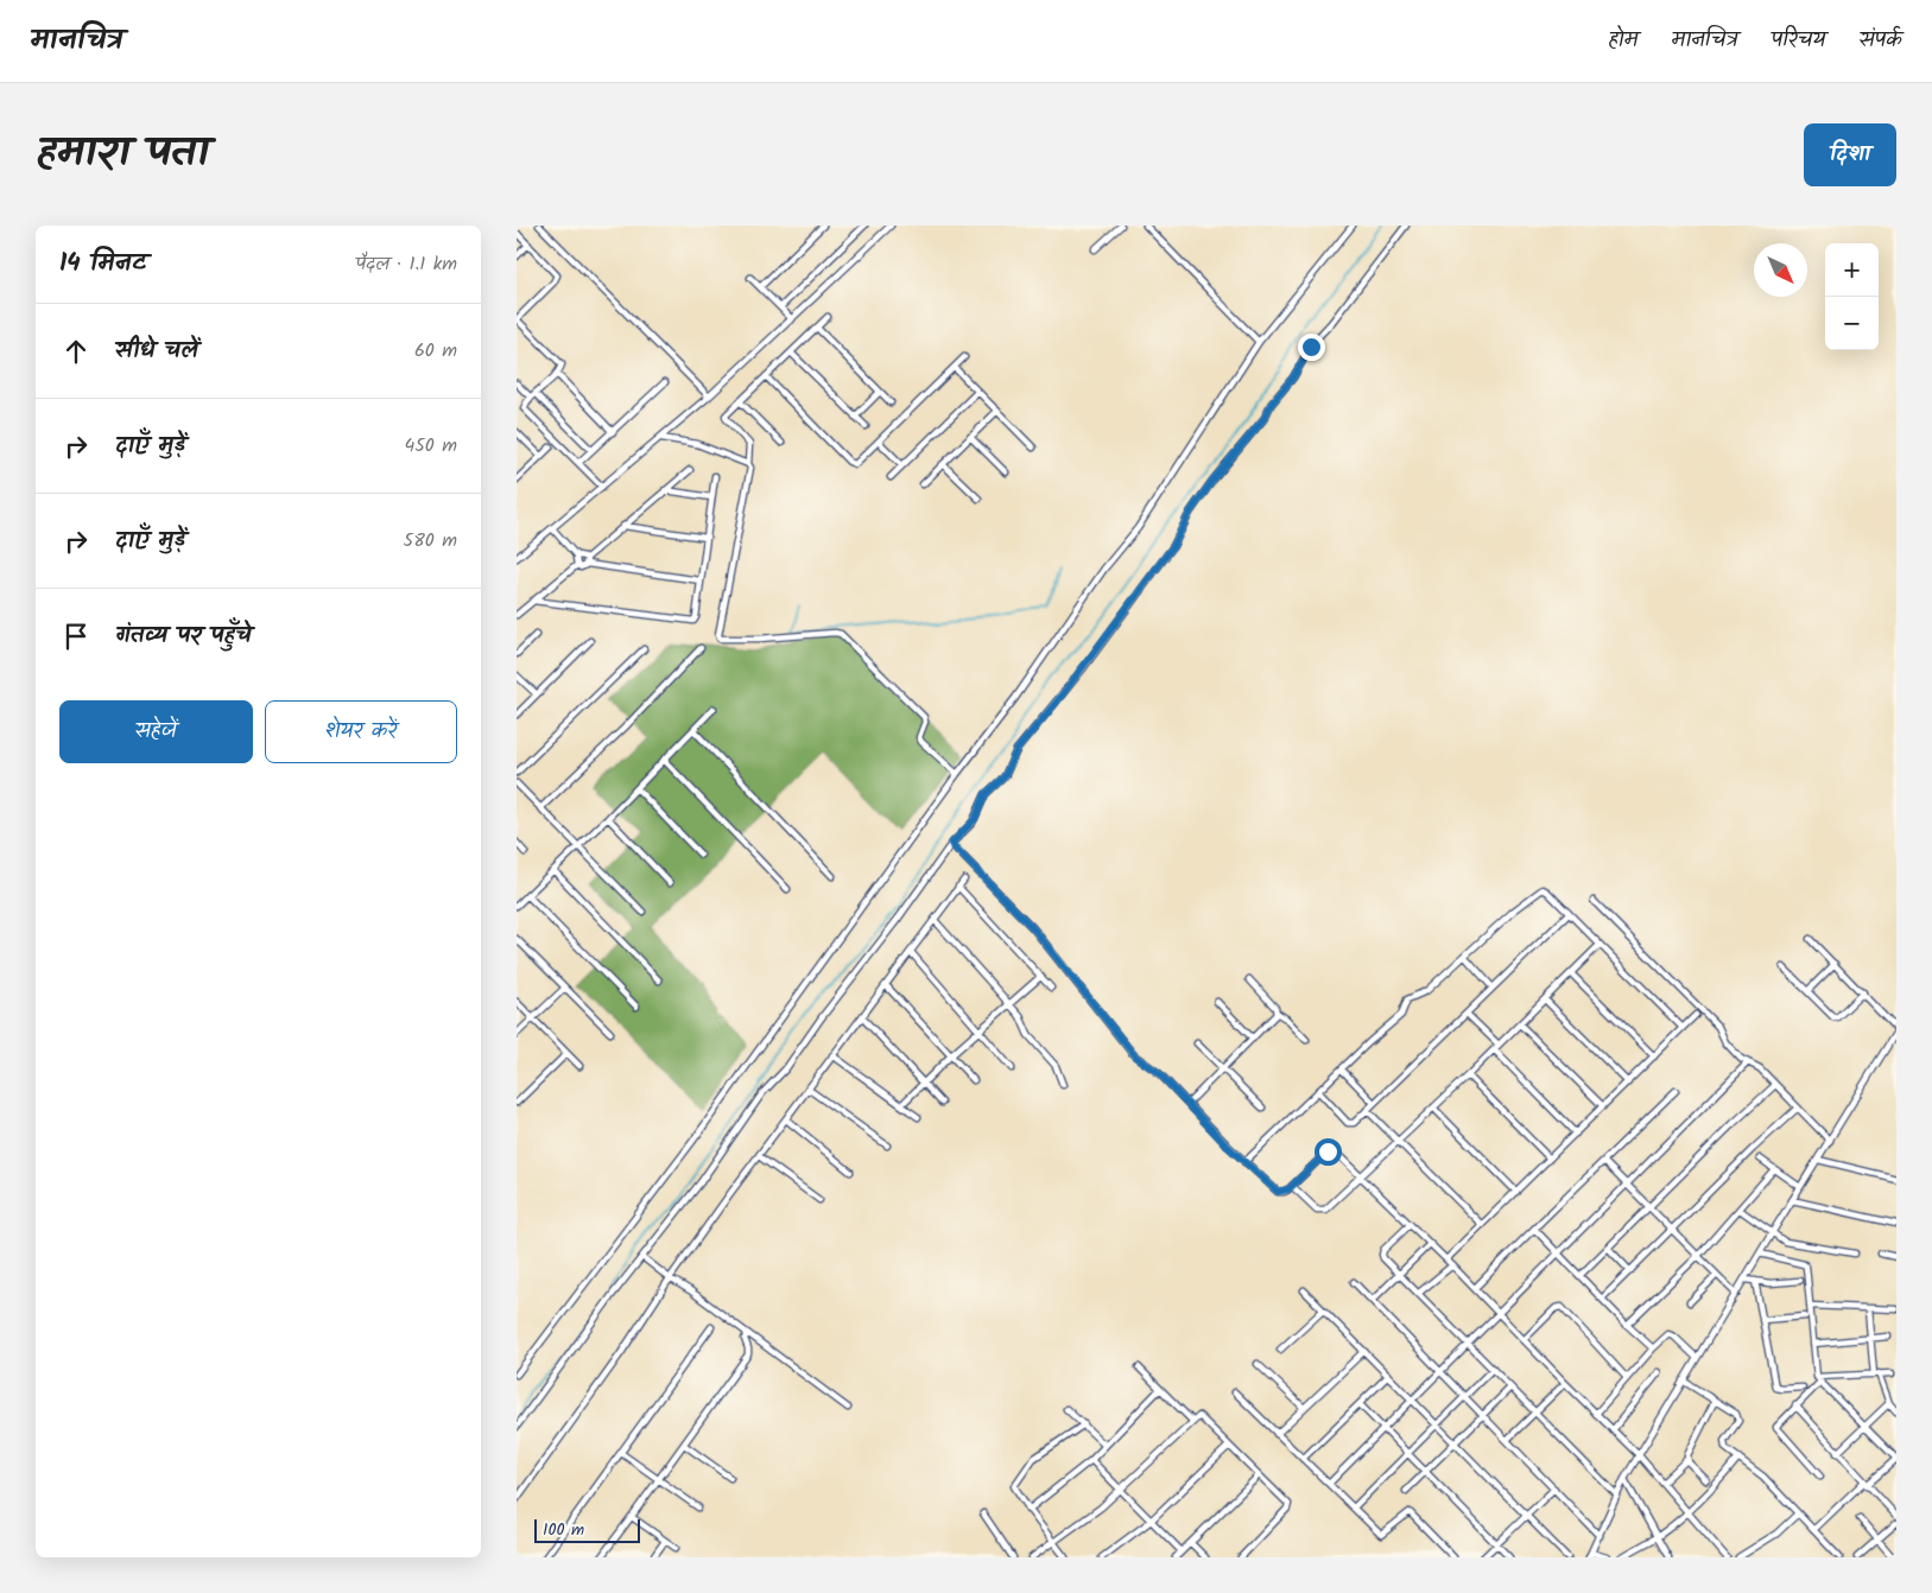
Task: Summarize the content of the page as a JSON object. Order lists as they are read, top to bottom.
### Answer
{
  "scale_bar": "100 m",
  "north": "bottom right",
  "page": {
    "header": "मानचित्र",
    "nav": [
      "होम",
      "मानचित्र",
      "परिचय",
      "संपर्क"
    ],
    "title": "हमारा पता",
    "buttons": [
      "दिशा",
      ["सहेजें", "शेयर करें"]
    ],
    "heading": ["14 मिनट", "पैदल · 1.1 km"],
    "map_buttons": ["+", "−"],
    "list": [
      ["सीधे चलें", "60 m"],
      ["दाएँ मुड़ें", "450 m"],
      ["दाएँ मुड़ें", "580 m"],
      "गंतव्य पर पहुँचे"
    ],
    "scale": "100 m"
  }
}
